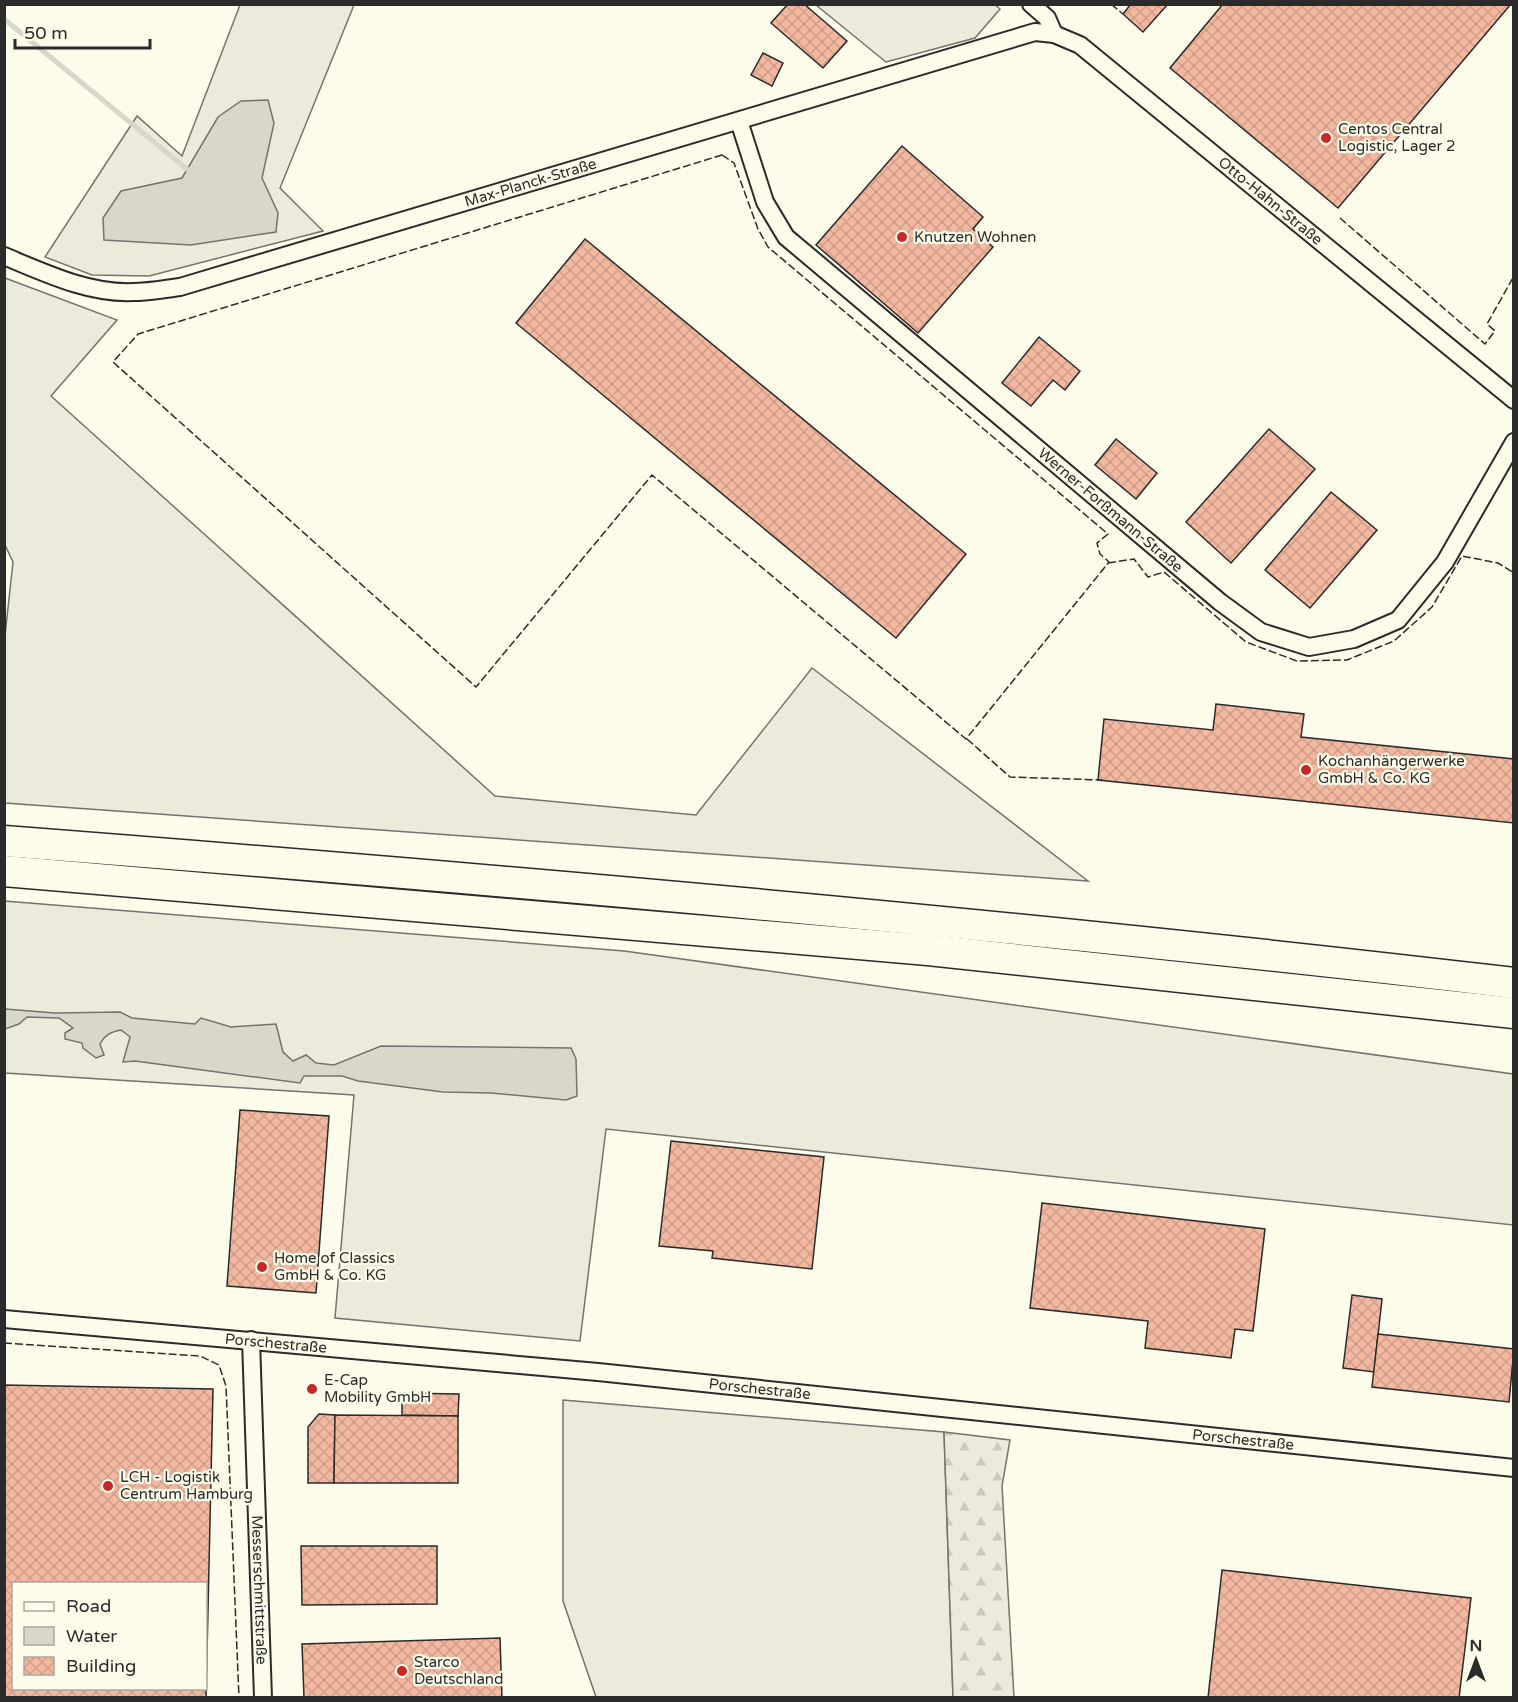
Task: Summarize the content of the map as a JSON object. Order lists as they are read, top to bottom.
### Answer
{
  "streets": {
    "street": [
      "Max-Planck-Straße",
      "Otto-Hahn-Straße",
      "Werner-Forßmann-Straße",
      "Porschestraße",
      "Messerschmittstraße"
    ]
  },
  "crossings": [
    ["Max-Planck-Straße", "Otto-Hahn-Straße"],
    ["Max-Planck-Straße", "Werner-Forßmann-Straße"],
    ["Porschestraße", "Messerschmittstraße"]
  ],
  "places": [
    "Centos Central Logistic, Lager 2",
    "Knutzen Wohnen",
    "Kochanhängerwerke GmbH & Co. KG",
    "Home of Classics GmbH & Co. KG",
    "E-Cap Mobility GmbH",
    "LCH - Logistik Centrum Hamburg",
    "Starco Deutschland"
  ],
  "legend": ["Road", "Water", "Building"],
  "scale_bar": "50 m",
  "north": "top"
}
